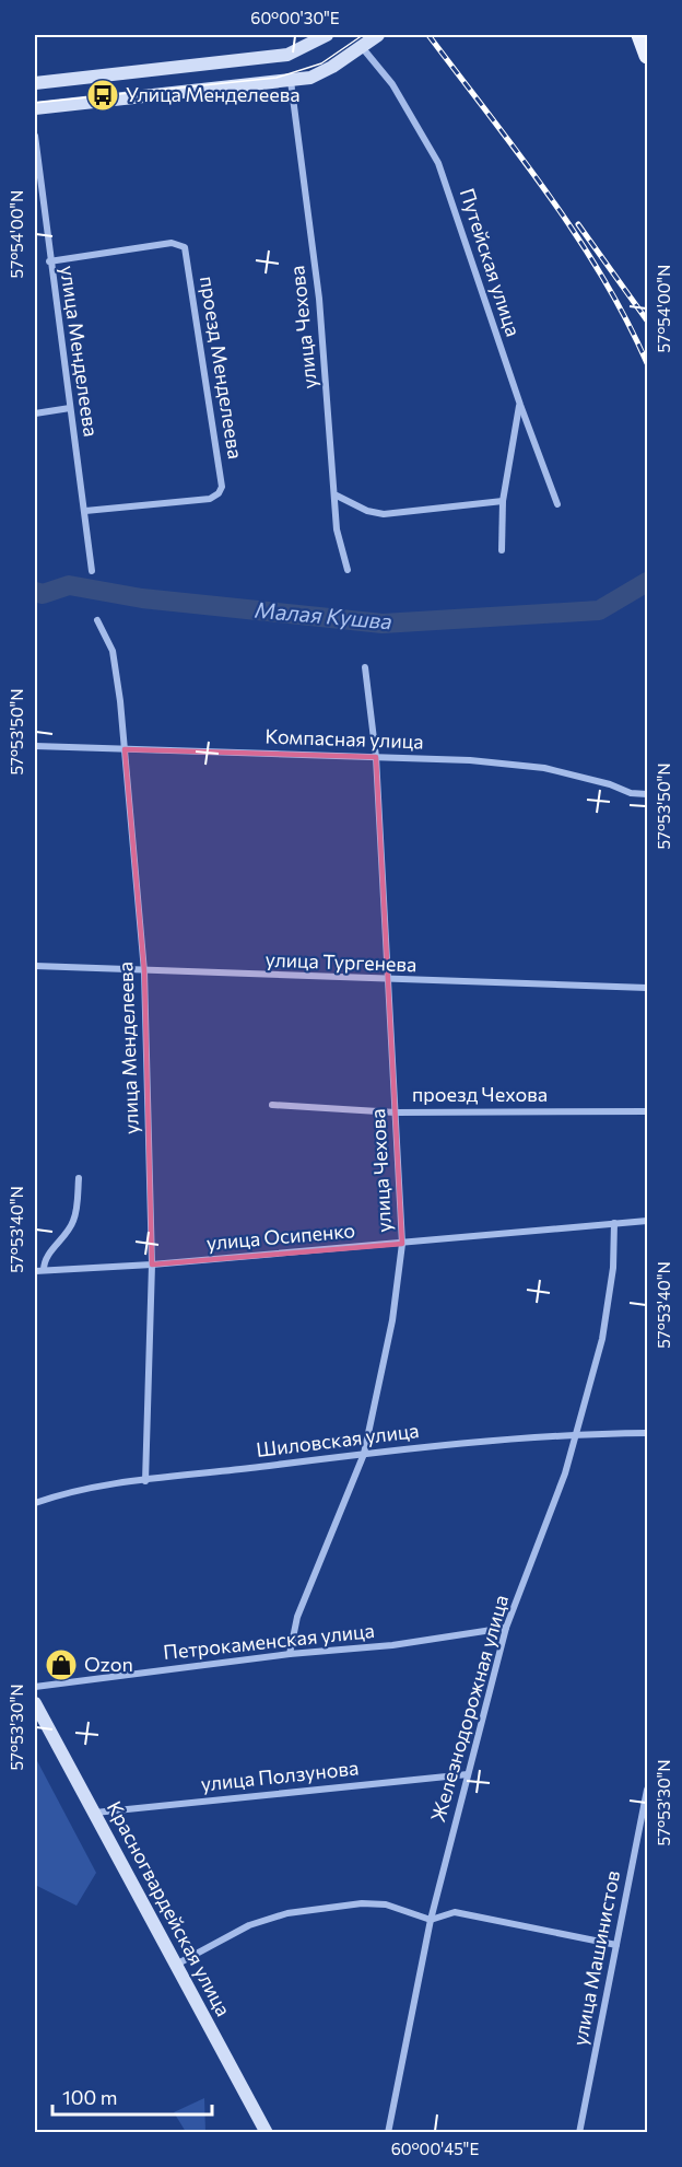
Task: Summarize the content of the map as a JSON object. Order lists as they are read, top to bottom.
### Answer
{
  "streets": {
    "main road": ["Красногвардейская улица"],
    "street": [
      "Путейская улица",
      "улица Чехова",
      "улица Менделеева",
      "проезд Менделеева",
      "Компасная улица",
      "улица Тургенева",
      "проезд Чехова",
      "улица Осипенко",
      "Шиловская улица",
      "Петрокаменская улица",
      "Железнодорожная улица",
      "улица Ползунова",
      "улица Машинистов"
    ]
  },
  "crossings": [
    ["улица Чехова", "Компасная улица"],
    ["улица Чехова", "улица Тургенева"],
    ["улица Чехова", "проезд Чехова"],
    ["улица Чехова", "улица Осипенко"],
    ["улица Чехова", "Шиловская улица"],
    ["улица Чехова", "Петрокаменская улица"],
    ["улица Менделеева", "проезд Менделеева"],
    ["улица Менделеева", "Компасная улица"],
    ["улица Менделеева", "улица Тургенева"],
    ["улица Менделеева", "улица Осипенко"],
    ["улица Менделеева", "Шиловская улица"],
    ["улица Осипенко", "Железнодорожная улица"],
    ["Шиловская улица", "Железнодорожная улица"],
    ["Петрокаменская улица", "Железнодорожная улица"],
    ["Железнодорожная улица", "улица Ползунова"],
    ["улица Ползунова", "Красногвардейская улица"]
  ],
  "water": ["Малая Кушва"],
  "places": {
    "bus stop": ["Улица Менделеева"],
    "shop": ["Ozon"]
  },
  "scale_bar": "100 m",
  "coordinates": [
    "60°00'30\"E",
    "57°54'00\"N",
    "57°53'50\"N",
    "57°53'40\"N",
    "57°53'30\"N",
    "60°00'45\"E"
  ]
}
